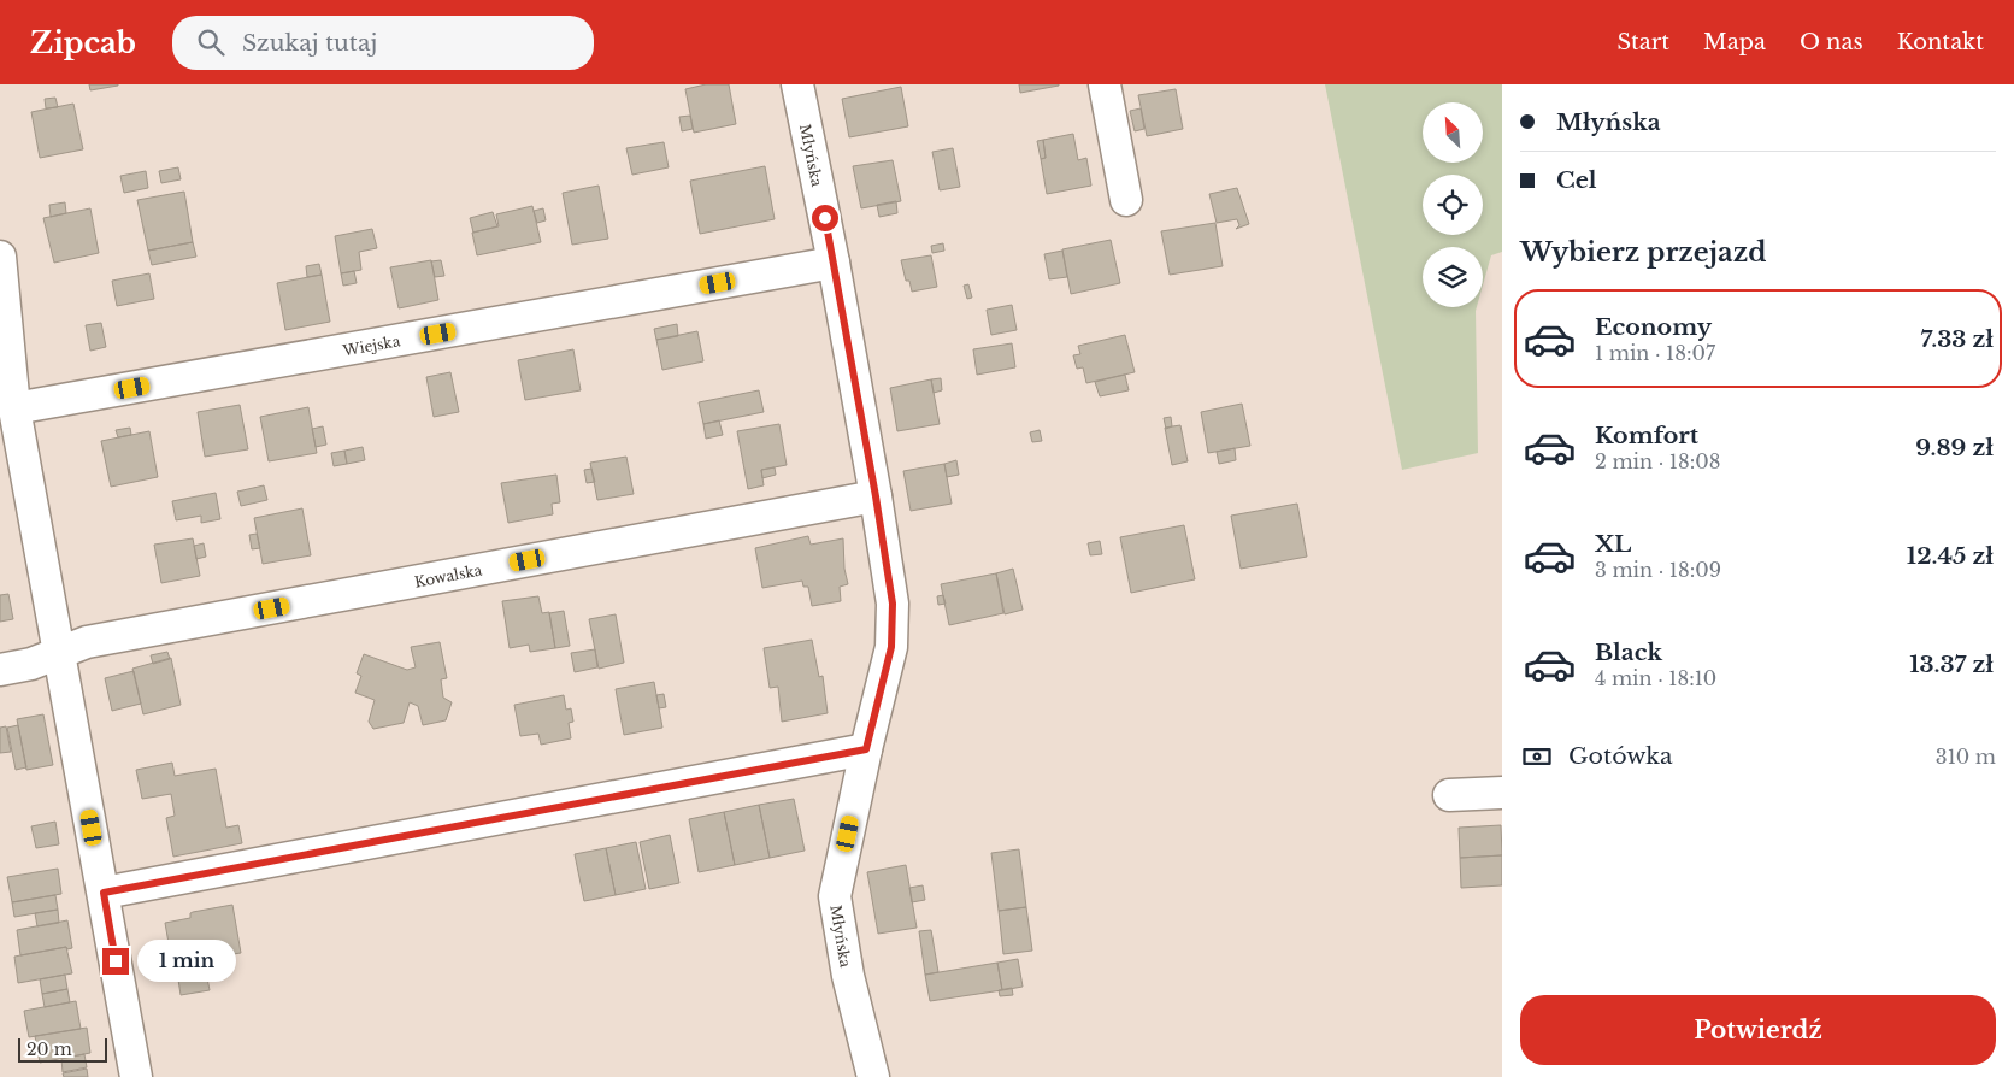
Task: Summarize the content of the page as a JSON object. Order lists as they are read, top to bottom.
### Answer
{
  "streets": {
    "street": ["Młyńska", "Wiejska", "Kowalska"]
  },
  "crossings": [
    ["Młyńska", "Wiejska"],
    ["Młyńska", "Kowalska"]
  ],
  "scale_bar": "20 m",
  "north": "top left",
  "page": {
    "header": "Zipcab",
    "search": "Szukaj tutaj",
    "nav": [
      "Start",
      "Mapa",
      "O nas",
      "Kontakt"
    ],
    "banner": ["Młyńska", "Cel"],
    "heading": "Wybierz przejazd",
    "list": [
      {
        "name": "Economy",
        "note": "1 min · 18:07",
        "value": "7.33 zł"
      },
      {
        "name": "Komfort",
        "note": "2 min · 18:08",
        "value": "9.89 zł"
      },
      {
        "name": "XL",
        "note": "3 min · 18:09",
        "value": "12.45 zł"
      },
      {
        "name": "Black",
        "note": "4 min · 18:10",
        "value": "13.37 zł"
      }
    ],
    "pay": ["Gotówka", "310 m"],
    "bubble": "1 min",
    "buttons": "Potwierdź",
    "scale": "20 m"
  }
}
